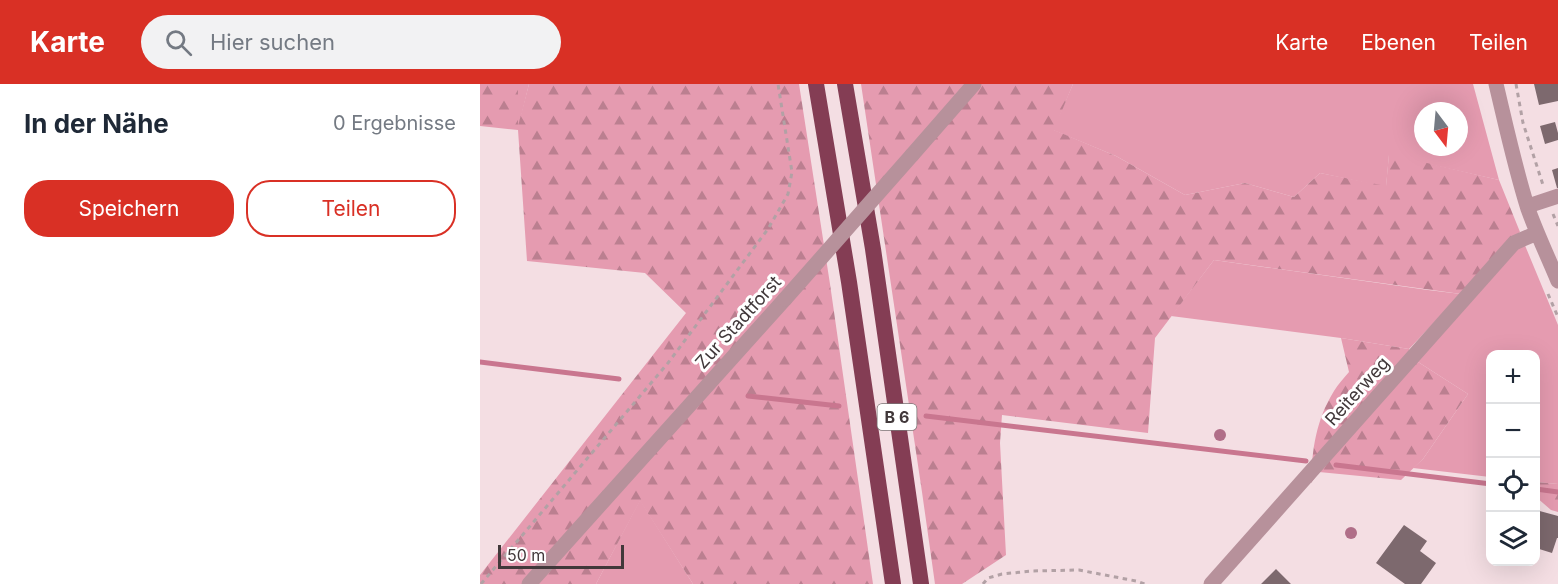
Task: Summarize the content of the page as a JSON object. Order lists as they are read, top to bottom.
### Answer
{
  "streets": {
    "highway": ["B 6"],
    "street": ["Zur Stadtforst", "Reiterweg"]
  },
  "scale_bar": "50 m",
  "north": "bottom",
  "page": {
    "header": "Karte",
    "search": "Hier suchen",
    "nav": ["Karte", "Ebenen", "Teilen"],
    "heading": ["In der Nähe", "0 Ergebnisse"],
    "buttons": ["Speichern", "Teilen"],
    "map_buttons": ["+", "−"],
    "scale": "50 m"
  }
}
